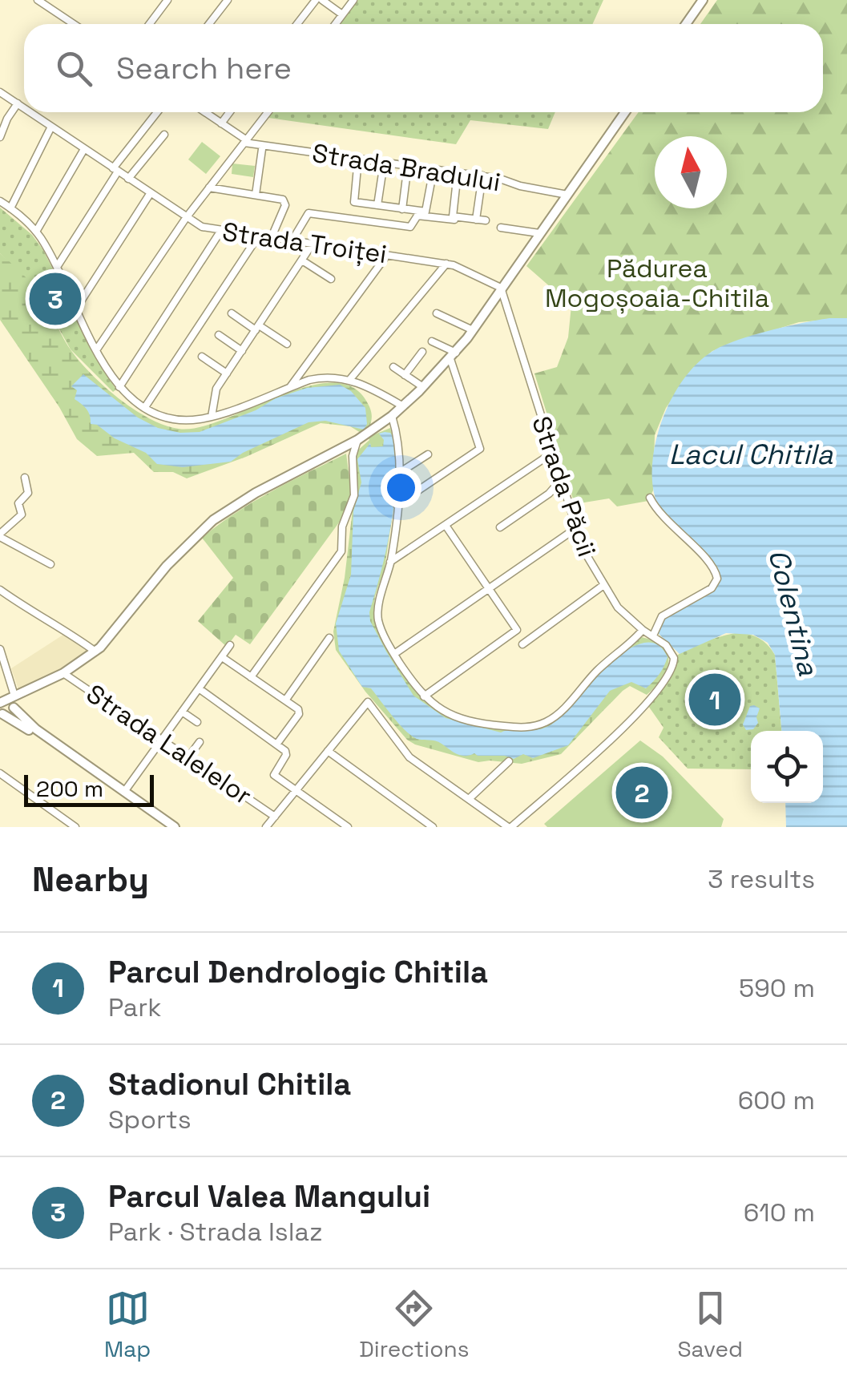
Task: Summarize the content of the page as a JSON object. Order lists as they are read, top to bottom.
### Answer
{
  "streets": {
    "street": [
      "Strada Bradului",
      "Strada Troiței",
      "Strada Păcii",
      "Strada Lalelelor"
    ]
  },
  "crossings": [
    ["Strada Troiței", "Strada Păcii"]
  ],
  "water": ["Lacul Chitila", "Colentina"],
  "parks": ["Pădurea Mogoșoaia-Chitila"],
  "scale_bar": "200 m",
  "north": "top",
  "page": {
    "search": "Search here",
    "pins": ["3", "1", "2"],
    "scale": "200 m",
    "heading": ["Nearby", "3 results"],
    "list": [
      {
        "mark": "1",
        "name": "Parcul Dendrologic Chitila",
        "note": "Park",
        "value": "590 m"
      },
      {
        "mark": "2",
        "name": "Stadionul Chitila",
        "note": "Sports",
        "value": "600 m"
      },
      {
        "mark": "3",
        "name": "Parcul Valea Mangului",
        "note": "Park · Strada Islaz",
        "value": "610 m"
      }
    ],
    "nav": ["Map", "Directions", "Saved"]
  }
}
